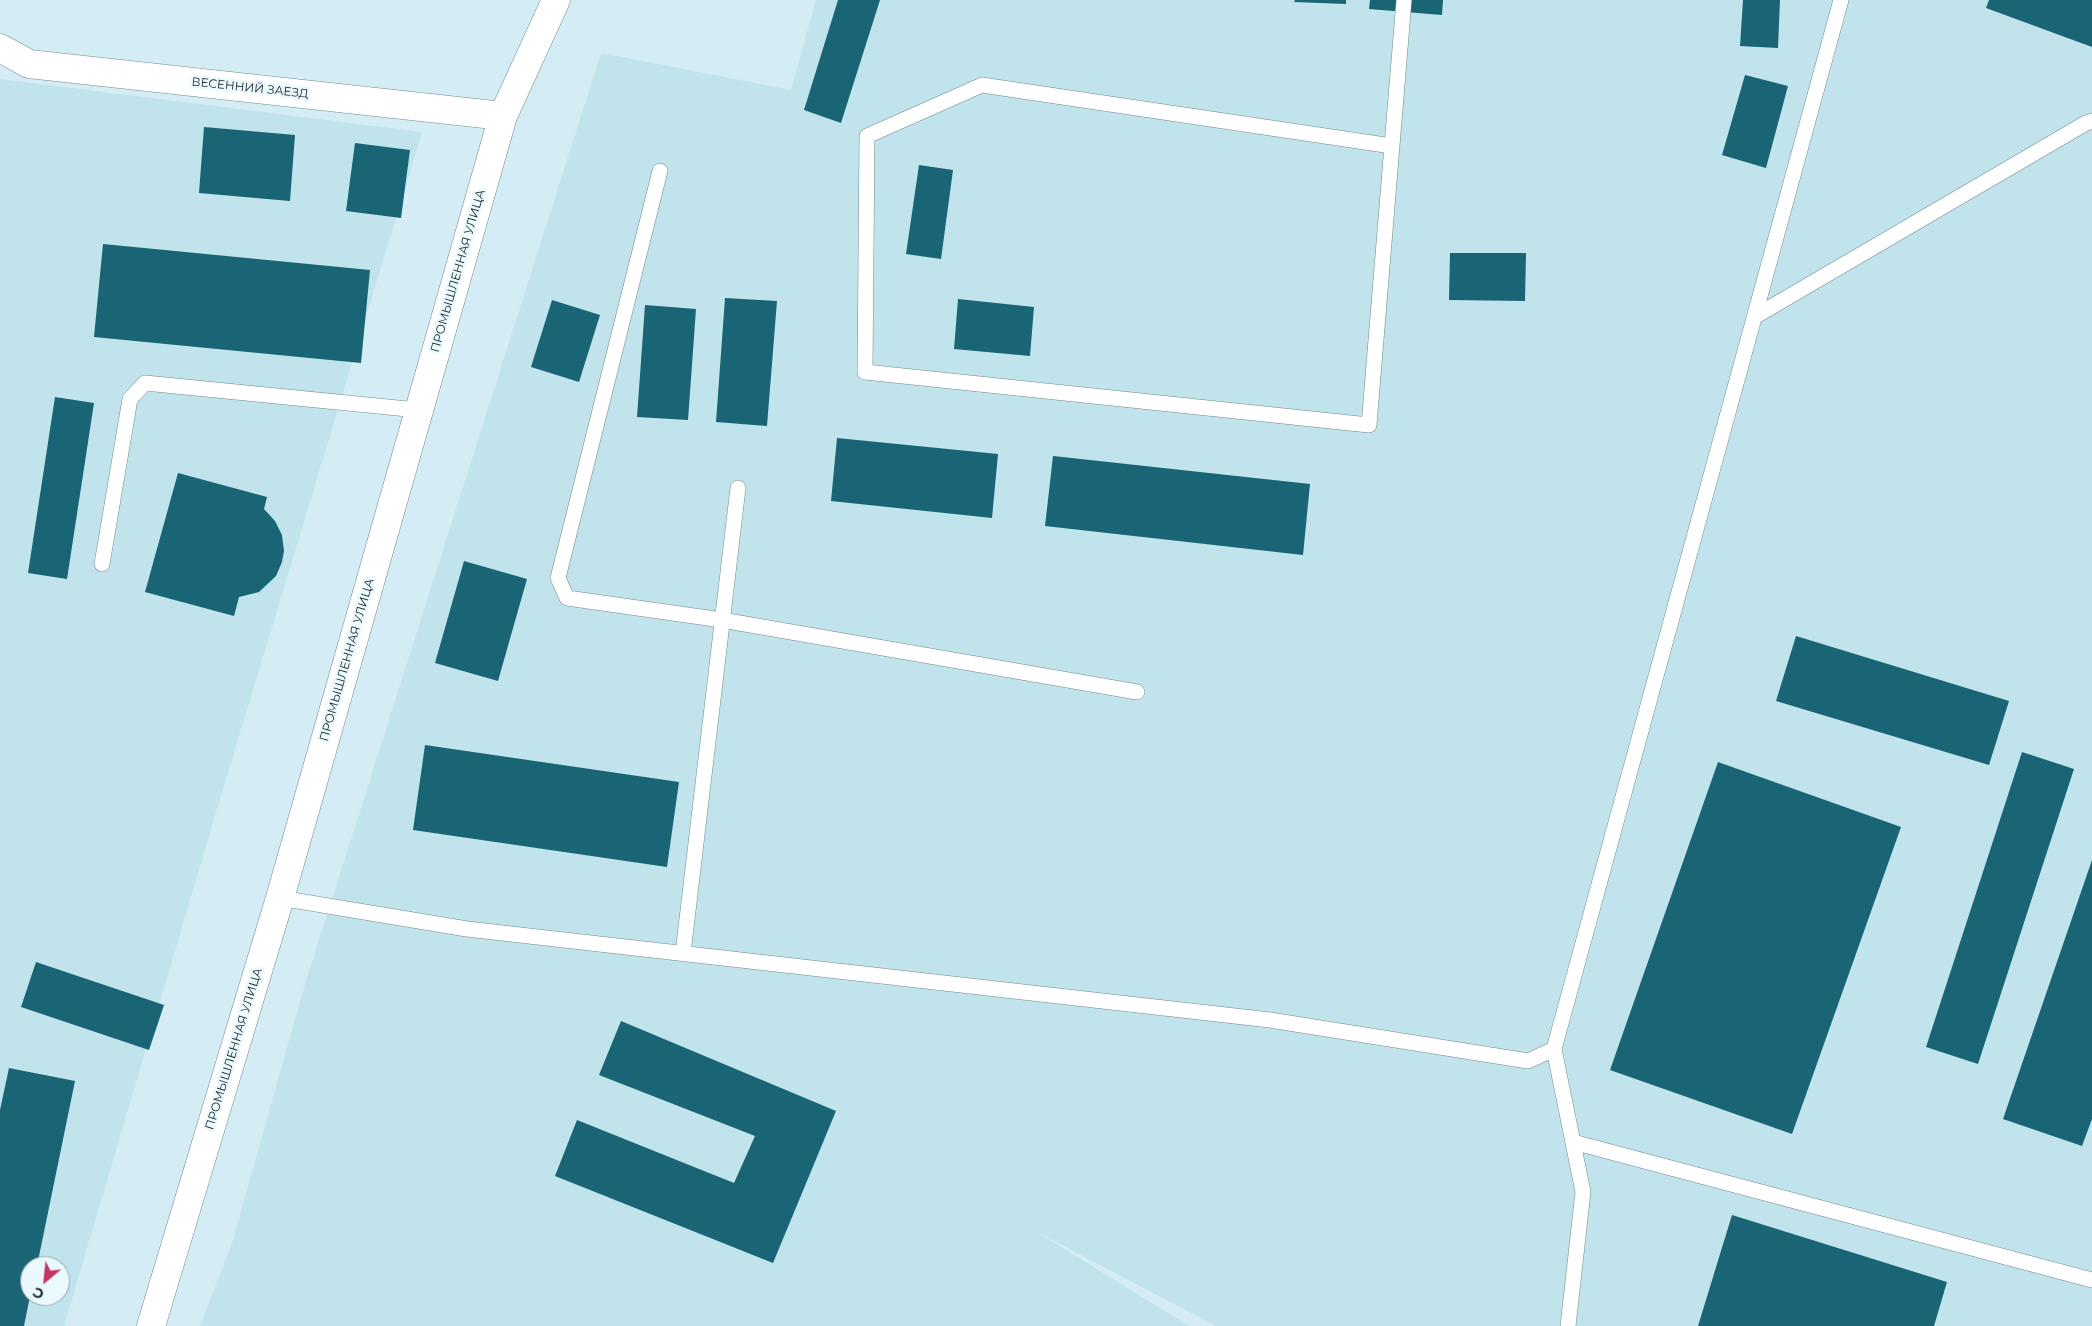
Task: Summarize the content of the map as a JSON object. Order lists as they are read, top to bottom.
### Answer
{
  "streets": {
    "street": ["ВЕСЕННИЙ ЗАЕЗД", "ПРОМЫШЛЕННАЯ УЛИЦА"]
  },
  "crossings": [
    ["ВЕСЕННИЙ ЗАЕЗД", "ПРОМЫШЛЕННАЯ УЛИЦА"]
  ],
  "north": "bottom left"
}
